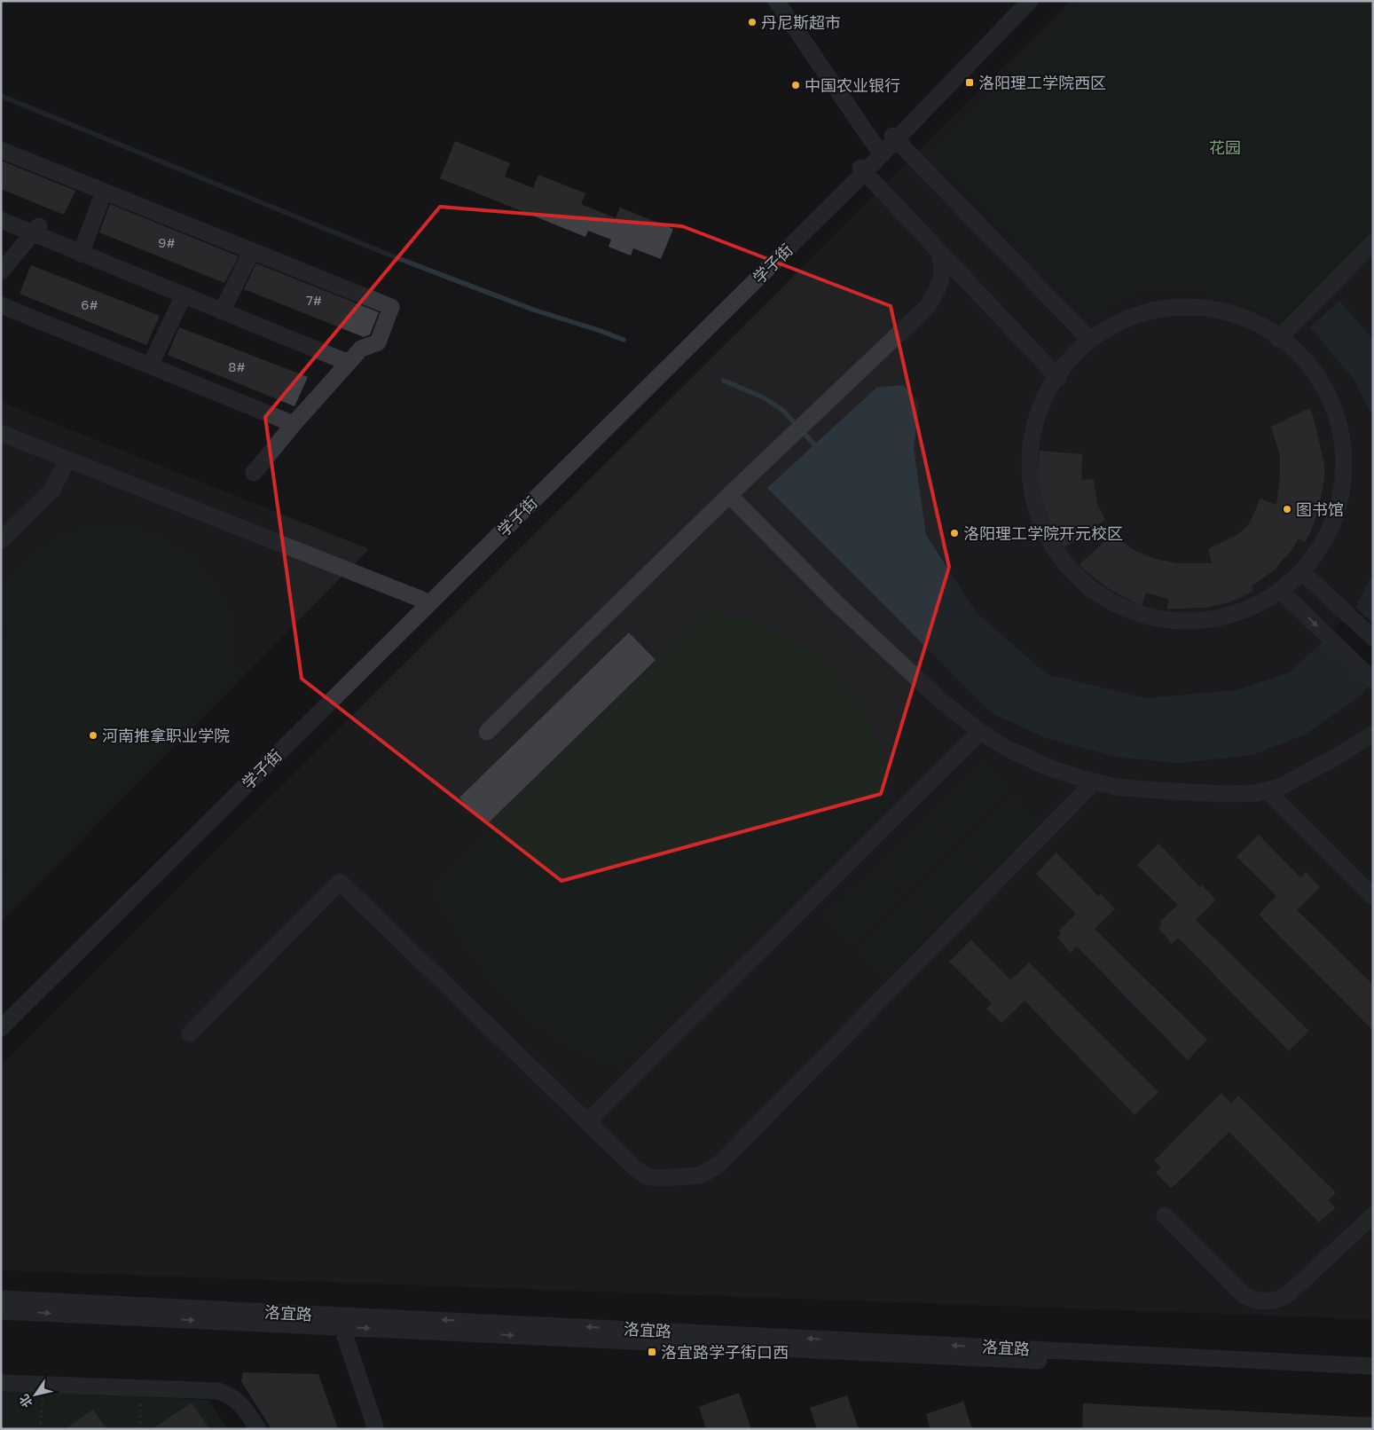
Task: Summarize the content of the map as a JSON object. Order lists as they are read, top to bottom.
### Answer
{
  "streets": {
    "street": ["学子街", "洛宜路"]
  },
  "parks": ["花园"],
  "places": {
    "other": [
      "丹尼斯超市",
      "中国农业银行",
      "图书馆",
      "洛阳理工学院开元校区",
      "河南推拿职业学院"
    ],
    "transit": ["洛阳理工学院西区", "洛宜路学子街口西"]
  },
  "house_numbers": [
    "9#",
    "7#",
    "6#",
    "8#"
  ],
  "north": "bottom left"
}
